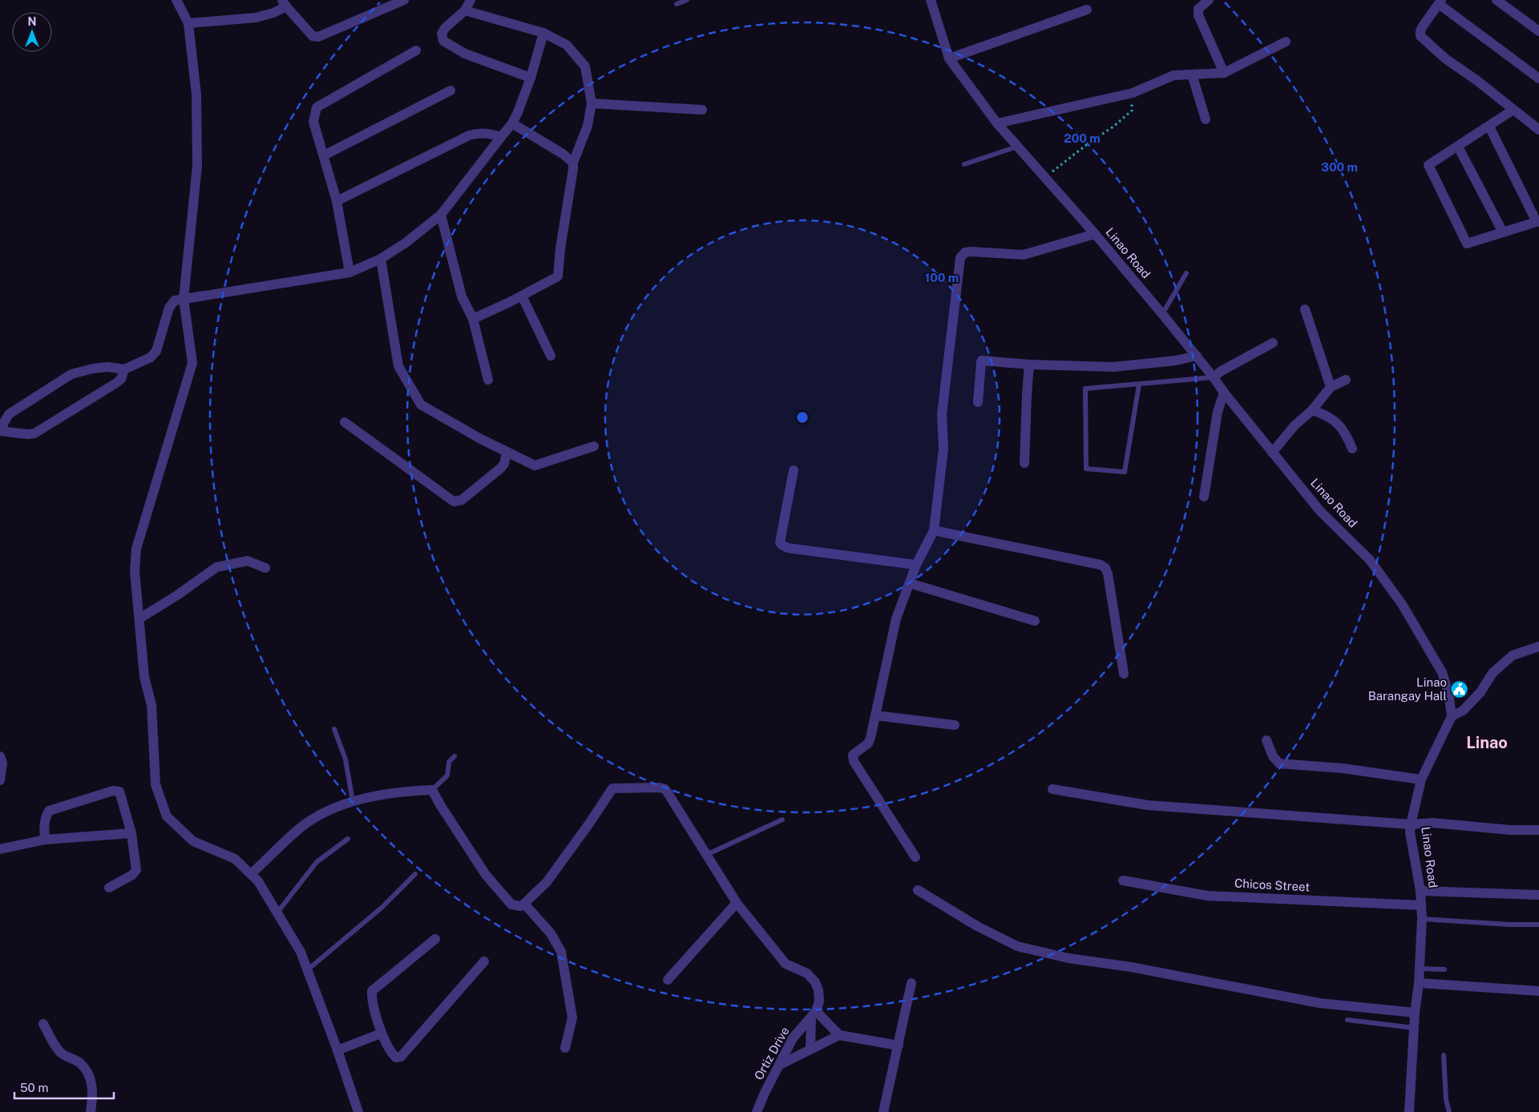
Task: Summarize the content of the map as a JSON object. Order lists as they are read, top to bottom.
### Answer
{
  "streets": {
    "street": ["Linao Road", "Chicos Street", "Ortiz Drive"]
  },
  "crossings": [
    ["Linao Road", "Chicos Street"]
  ],
  "districts": ["Linao"],
  "places": {
    "public building": ["Linao Barangay Hall"]
  },
  "scale_bar": "50 m",
  "north": "top",
  "rings": ["200 m", "300 m", "100 m"]
}
